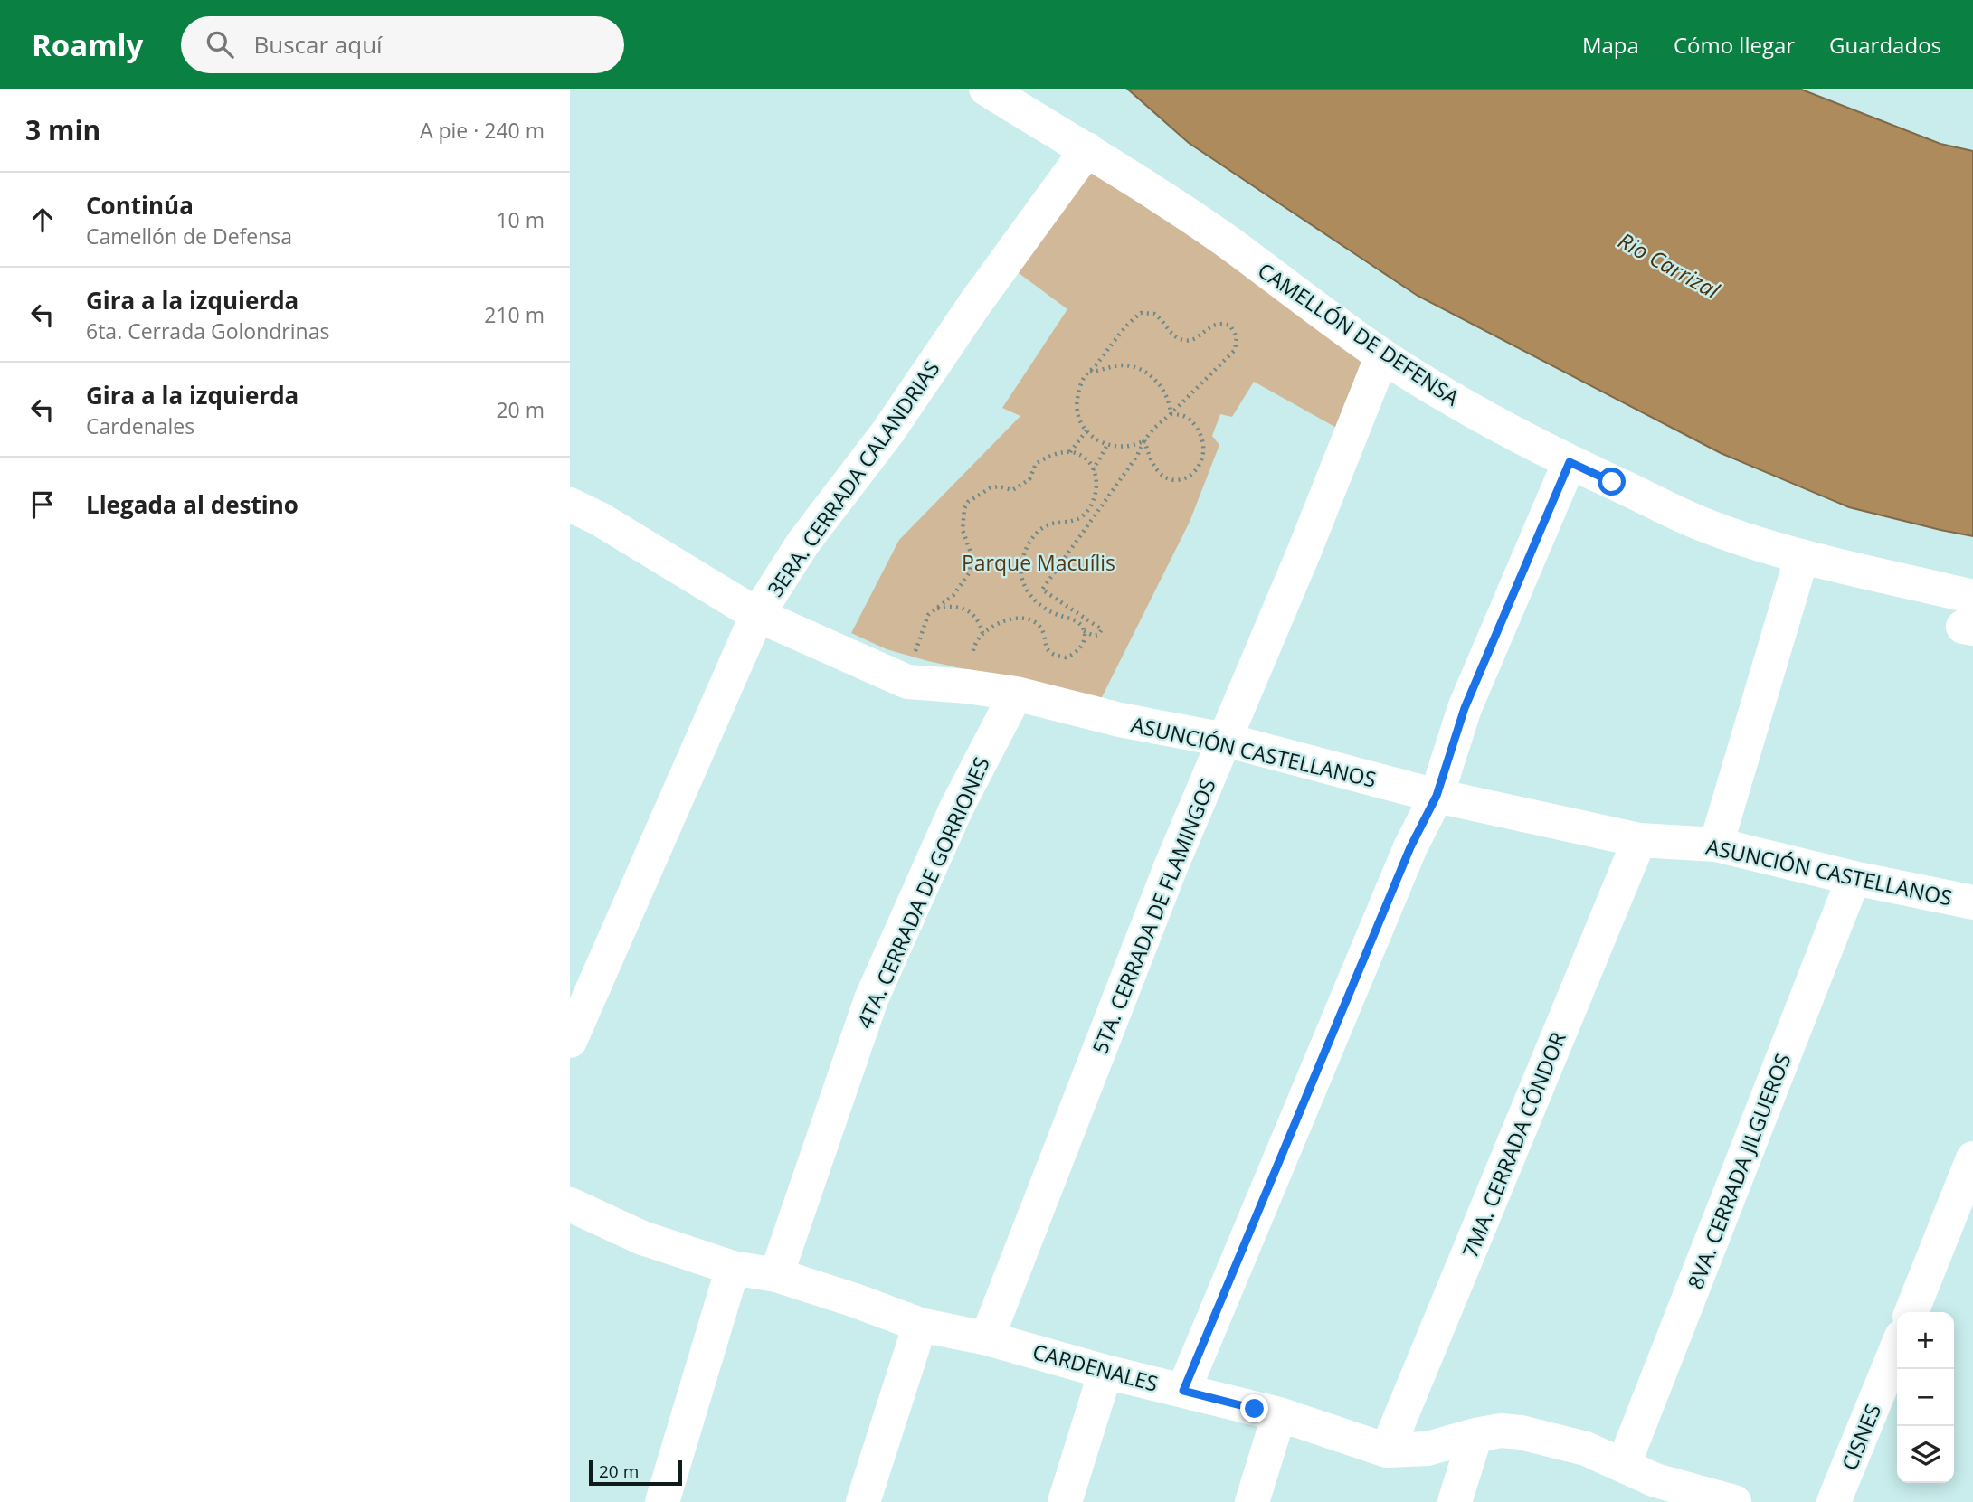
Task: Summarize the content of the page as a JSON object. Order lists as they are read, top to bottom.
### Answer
{
  "streets": {
    "street": [
      "CAMELLÓN DE DEFENSA",
      "3ERA. CERRADA CALANDRIAS",
      "ASUNCIÓN CASTELLANOS",
      "4TA. CERRADA DE GORRIONES",
      "5TA. CERRADA DE FLAMINGOS",
      "7MA. CERRADA CÓNDOR",
      "8VA. CERRADA JILGUEROS",
      "CARDENALES",
      "CISNES"
    ]
  },
  "crossings": [
    ["CAMELLÓN DE DEFENSA", "3ERA. CERRADA CALANDRIAS"],
    ["CAMELLÓN DE DEFENSA", "5TA. CERRADA DE FLAMINGOS"],
    ["3ERA. CERRADA CALANDRIAS", "ASUNCIÓN CASTELLANOS"],
    ["ASUNCIÓN CASTELLANOS", "4TA. CERRADA DE GORRIONES"],
    ["ASUNCIÓN CASTELLANOS", "5TA. CERRADA DE FLAMINGOS"],
    ["ASUNCIÓN CASTELLANOS", "7MA. CERRADA CÓNDOR"],
    ["ASUNCIÓN CASTELLANOS", "8VA. CERRADA JILGUEROS"],
    ["4TA. CERRADA DE GORRIONES", "CARDENALES"],
    ["5TA. CERRADA DE FLAMINGOS", "CARDENALES"],
    ["7MA. CERRADA CÓNDOR", "CARDENALES"],
    ["8VA. CERRADA JILGUEROS", "CARDENALES"]
  ],
  "water": ["Rio Carrizal"],
  "parks": ["Parque Macuílis"],
  "scale_bar": "20 m",
  "page": {
    "header": "Roamly",
    "search": "Buscar aquí",
    "nav": ["Mapa", "Cómo llegar", "Guardados"],
    "heading": ["3 min", "A pie · 240 m"],
    "list": [
      ["Continúa", "Camellón de Defensa", "10 m"],
      ["Gira a la izquierda", "6ta. Cerrada Golondrinas", "210 m"],
      ["Gira a la izquierda", "Cardenales", "20 m"],
      "Llegada al destino"
    ],
    "map_buttons": ["+", "−"],
    "scale": "20 m"
  }
}
